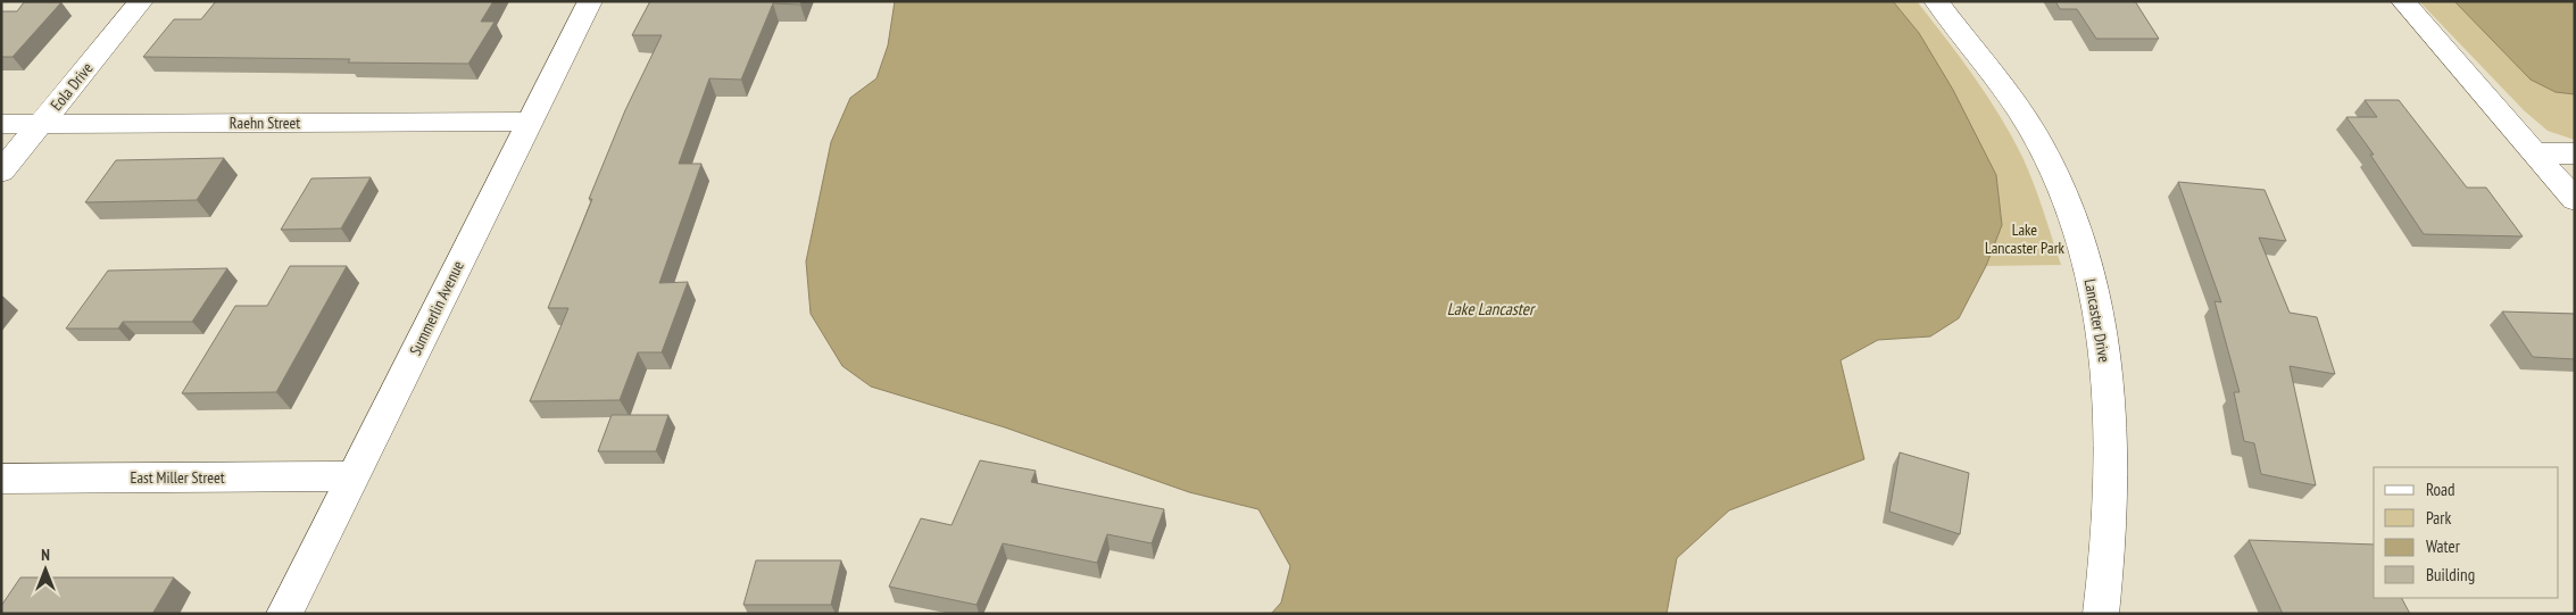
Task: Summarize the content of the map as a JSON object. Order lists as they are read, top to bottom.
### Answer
{
  "streets": {
    "street": [
      "Eola Drive",
      "Raehn Street",
      "Summerlin Avenue",
      "Lancaster Drive",
      "East Miller Street"
    ]
  },
  "crossings": [
    ["Eola Drive", "Raehn Street"],
    ["Raehn Street", "Summerlin Avenue"],
    ["Summerlin Avenue", "East Miller Street"]
  ],
  "water": ["Lake Lancaster"],
  "parks": ["Lake Lancaster Park"],
  "legend": [
    "Road",
    "Park",
    "Water",
    "Building"
  ],
  "north": "top"
}
